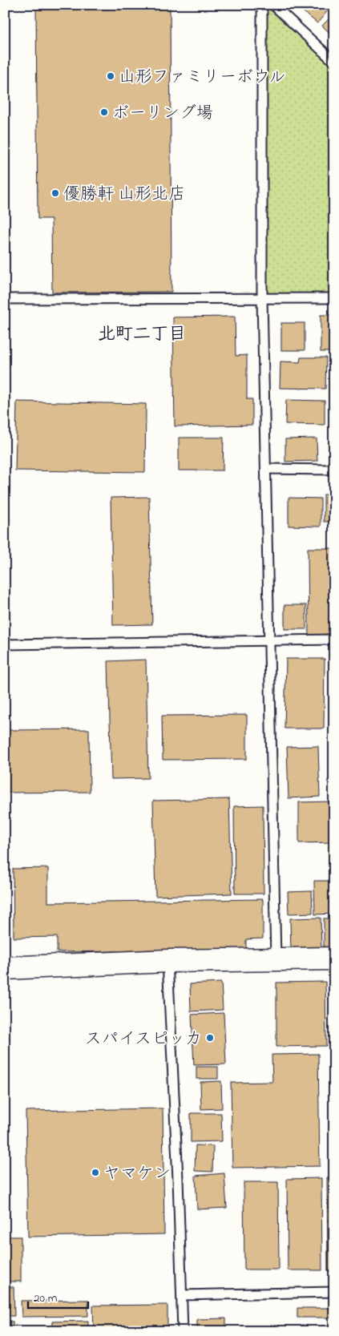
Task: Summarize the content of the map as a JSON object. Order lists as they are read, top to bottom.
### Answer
{
  "districts": ["北町二丁目"],
  "places": [
    "山形ファミリーボウル",
    "ボーリング場",
    "優勝軒 山形北店",
    "スパイスピッカ",
    "ヤマケン"
  ],
  "scale_bar": "20 m"
}
